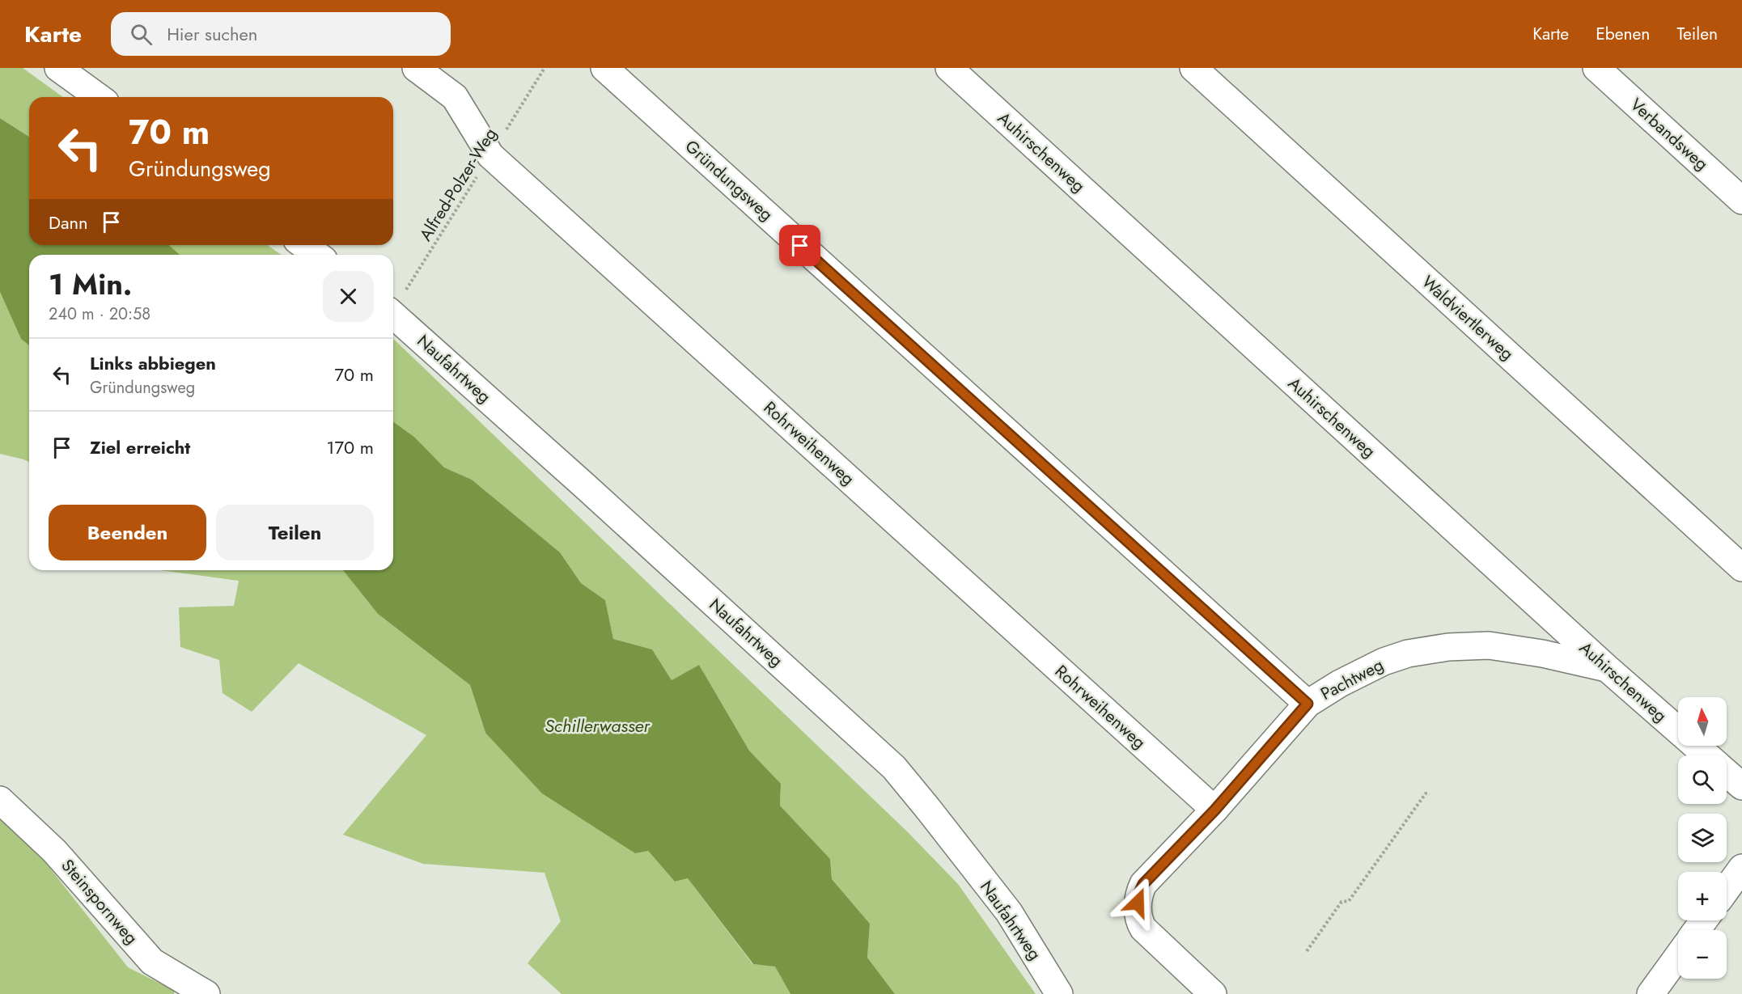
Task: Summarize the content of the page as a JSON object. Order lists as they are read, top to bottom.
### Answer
{
  "streets": {
    "street": [
      "Verbandsweg",
      "Auhirschenweg",
      "Gründungsweg",
      "Waldviertlerweg",
      "Naufahrtweg",
      "Rohrweihenweg",
      "Pachtweg",
      "Steinspornweg"
    ],
    "path": ["Alfred-Polzer-Weg"]
  },
  "crossings": [
    ["Auhirschenweg", "Pachtweg"],
    ["Gründungsweg", "Pachtweg"],
    ["Alfred-Polzer-Weg", "Rohrweihenweg"],
    ["Rohrweihenweg", "Pachtweg"]
  ],
  "water": ["Schillerwasser"],
  "north": "top",
  "page": {
    "header": "Karte",
    "search": "Hier suchen",
    "nav": ["Karte", "Ebenen", "Teilen"],
    "turn": ["70 m", "Gründungsweg"],
    "then": "Dann",
    "heading": ["1 Min.", "240 m · 20:58"],
    "list": [
      {
        "name": "Links abbiegen",
        "note": "Gründungsweg",
        "value": "70 m"
      },
      {
        "name": "Ziel erreicht",
        "value": "170 m"
      }
    ],
    "buttons": ["Beenden", "Teilen"],
    "map_buttons": ["+", "−"]
  }
}
